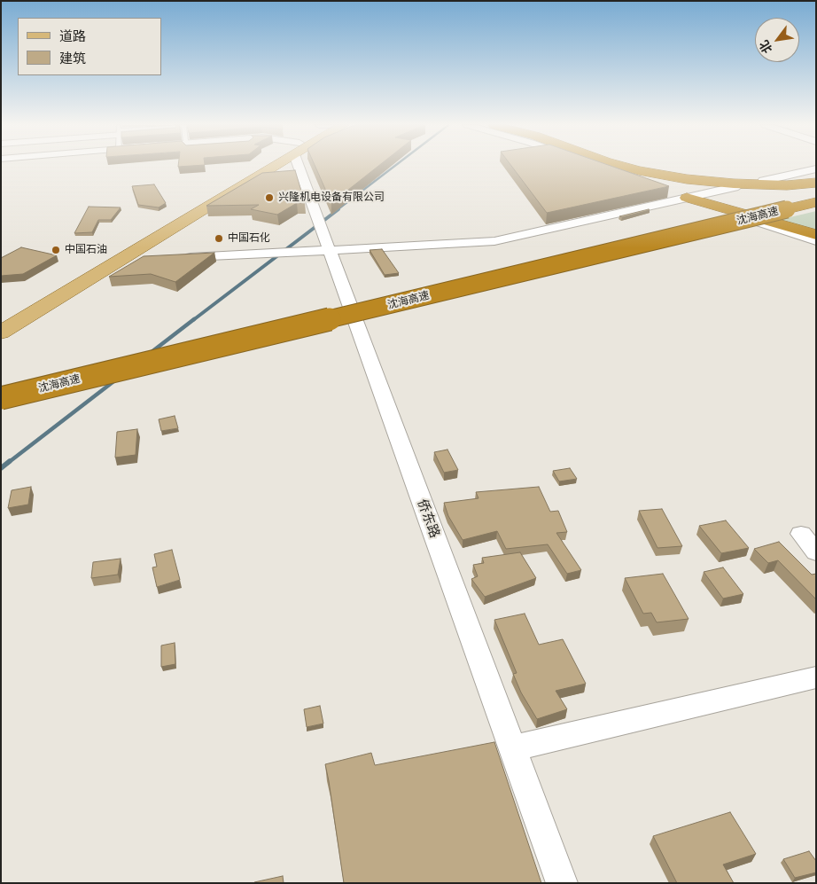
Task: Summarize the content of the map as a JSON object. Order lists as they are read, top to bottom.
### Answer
{
  "streets": {
    "highway": ["沈海高速"],
    "street": ["侨东路"]
  },
  "places": ["兴隆机电设备有限公司", "中国石化", "中国石油"],
  "legend": ["道路", "建筑"],
  "north": "bottom left"
}
